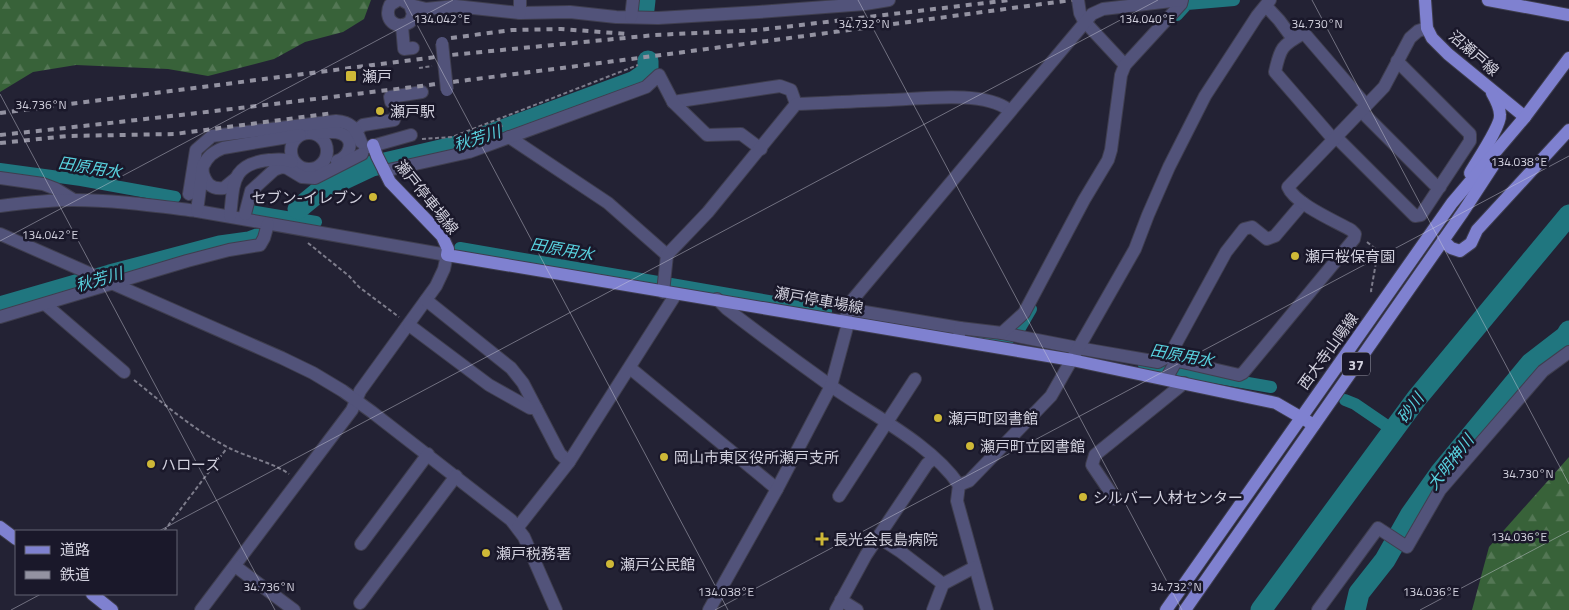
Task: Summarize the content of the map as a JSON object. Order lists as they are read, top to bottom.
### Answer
{
  "streets": {
    "main road": [
      "沼瀬戸線",
      "瀬戸停車場線",
      "西大寺山陽線",
      "37"
    ]
  },
  "crossings": [
    ["沼瀬戸線", "西大寺山陽線"],
    ["瀬戸停車場線", "西大寺山陽線"]
  ],
  "water": [
    "秋芳川",
    "田原用水",
    "砂川",
    "大明神川"
  ],
  "places": {
    "transit": ["瀬戸"],
    "other": [
      "瀬戸駅",
      "セブン-イレブン",
      "瀬戸桜保育園",
      "瀬戸町図書館",
      "瀬戸町立図書館",
      "岡山市東区役所瀬戸支所",
      "ハローズ",
      "シルバー人材センター",
      "瀬戸税務署",
      "瀬戸公民館"
    ],
    "health": ["長光会長島病院"]
  },
  "legend": ["道路", "鉄道"],
  "coordinates": [
    "134.042°E",
    "134.040°E",
    "34.732°N",
    "34.730°N",
    "34.736°N",
    "134.038°E",
    "134.036°E"
  ]
}
